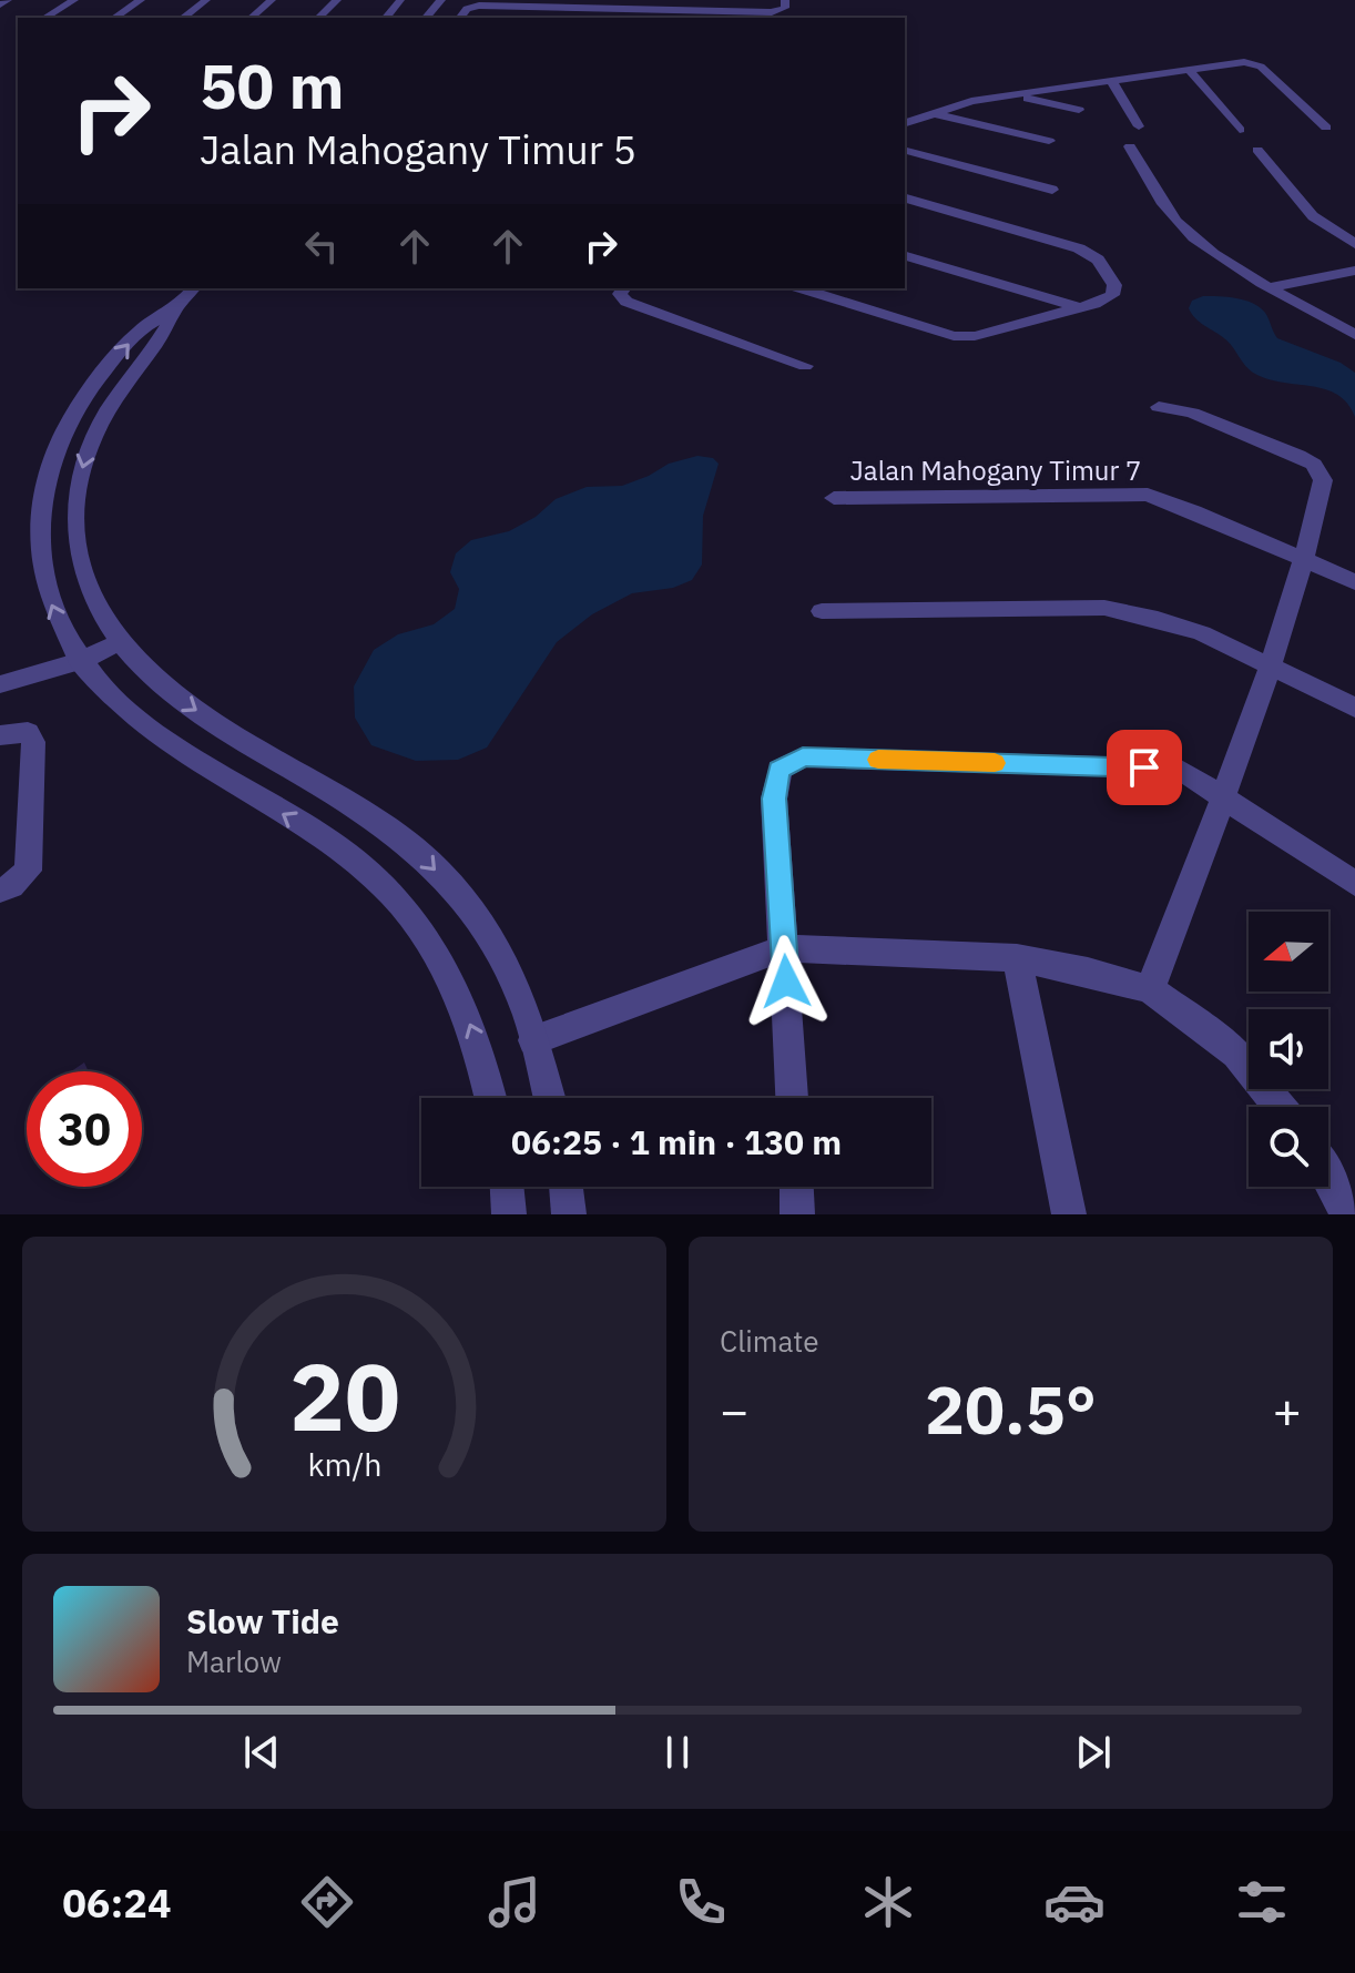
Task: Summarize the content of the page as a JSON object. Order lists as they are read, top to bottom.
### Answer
{
  "streets": {
    "street": ["Jalan Mahogany Timur 7"]
  },
  "north": "left",
  "page": {
    "turn": ["50 m", "Jalan Mahogany Timur 5"],
    "limit": "30",
    "trip": "06:25 · 1 min · 130 m",
    "tile": "Climate",
    "heat": ["−", "20.5°", "+"],
    "song": ["Slow Tide", "Marlow"],
    "tabs": "06:24",
    "gauge": ["20", "km/h"]
  }
}
